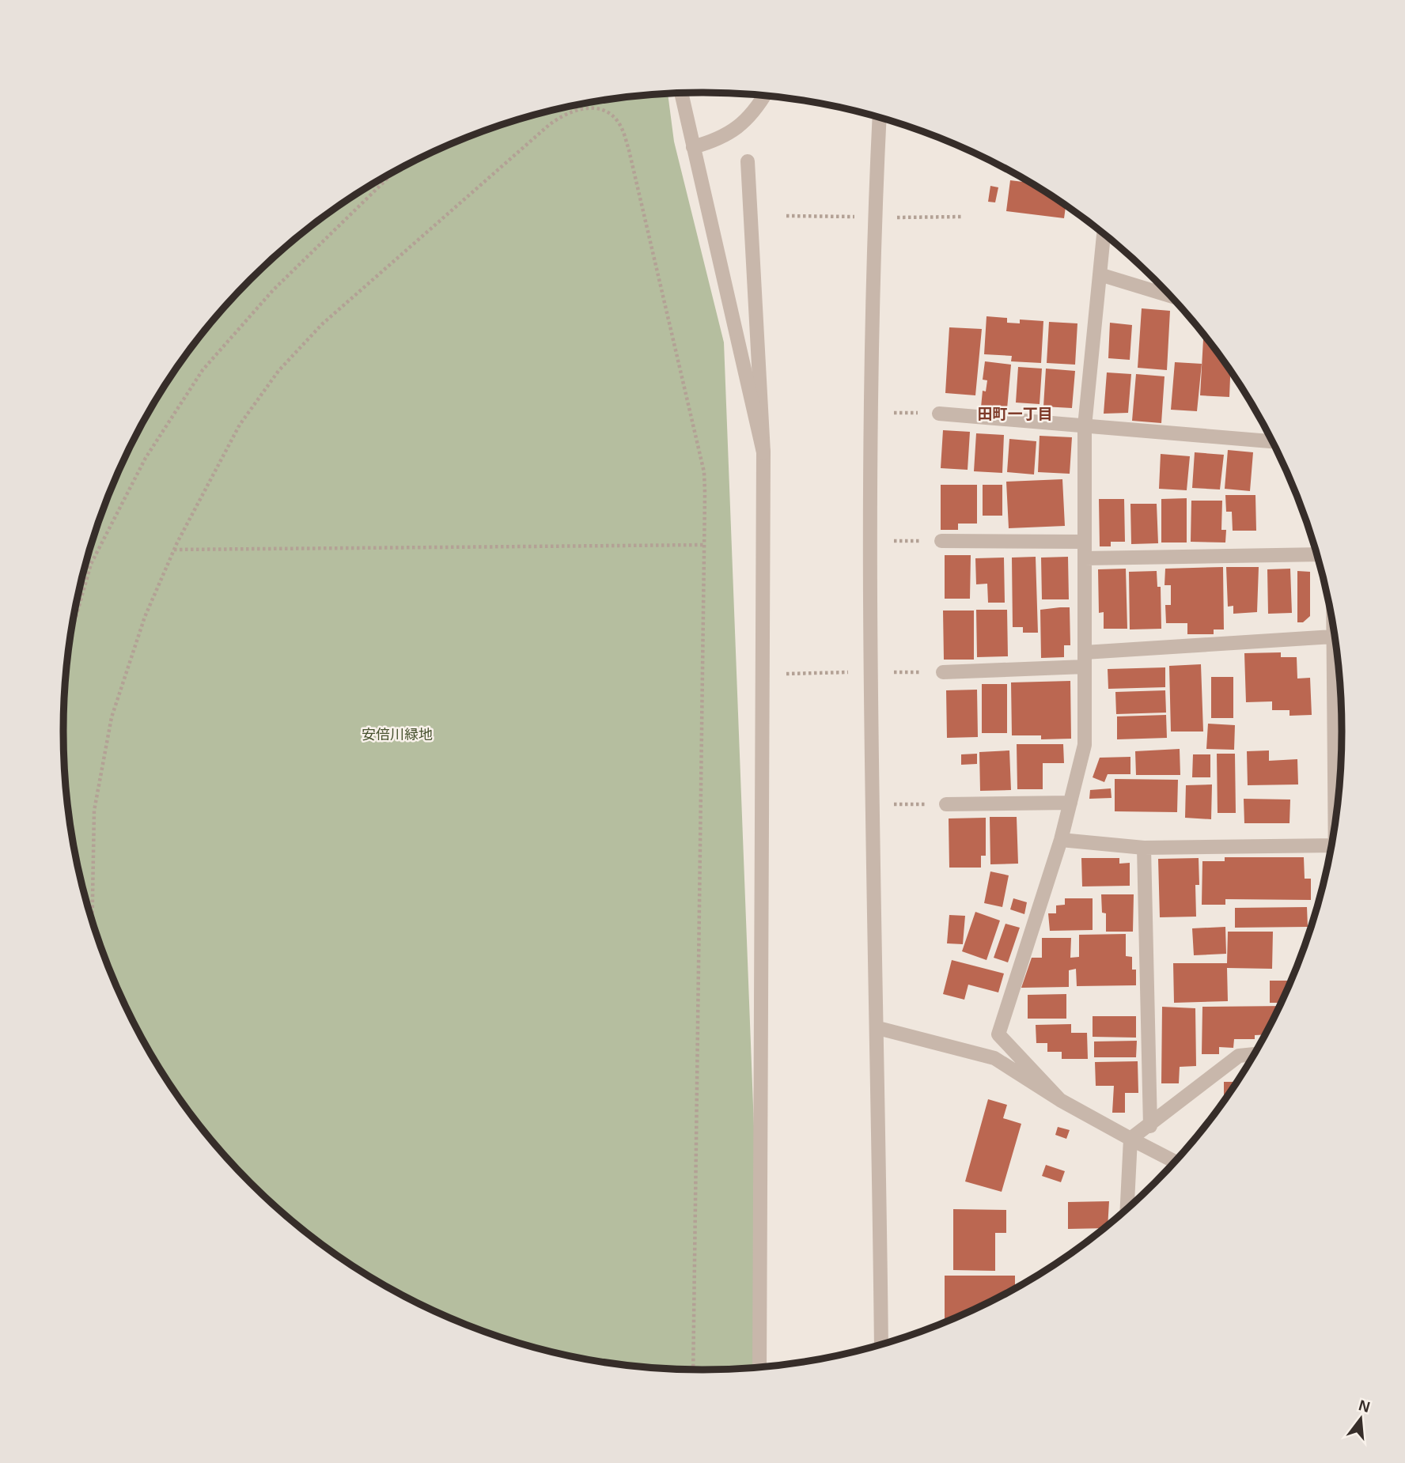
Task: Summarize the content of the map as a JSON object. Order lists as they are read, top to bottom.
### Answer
{
  "districts": ["田町一丁目"],
  "parks": ["安倍川緑地"],
  "north": "top"
}
